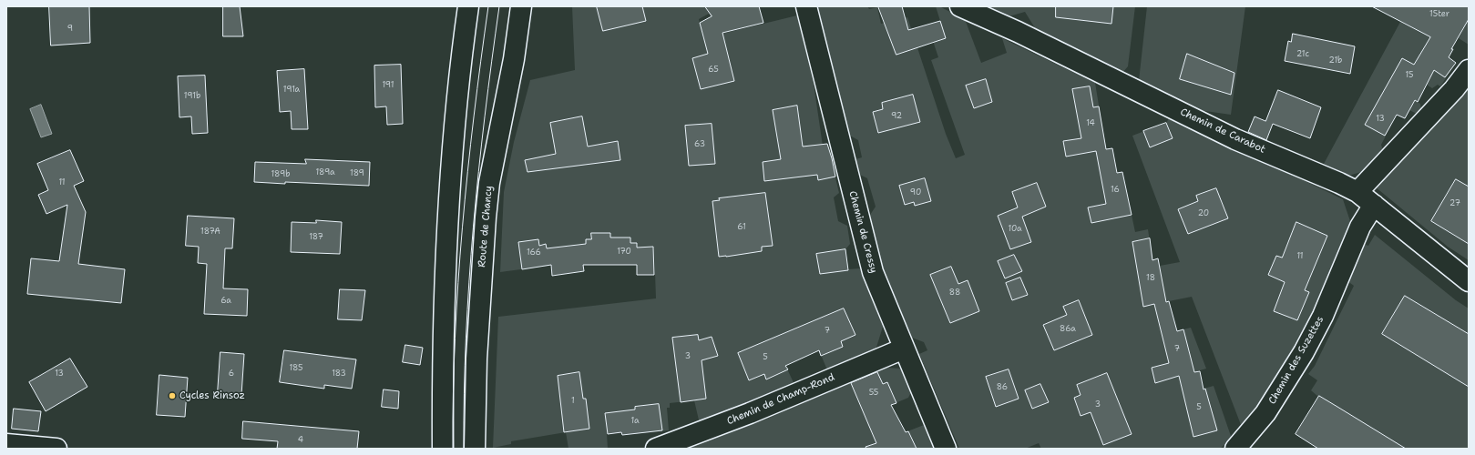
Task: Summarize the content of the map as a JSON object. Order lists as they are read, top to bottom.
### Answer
{
  "streets": {
    "street": [
      "Chemin de Carabot",
      "Route de Chancy",
      "Chemin de Cressy",
      "Chemin des Suzettes",
      "Chemin de Champ-Rond"
    ]
  },
  "crossings": [
    ["Chemin de Carabot", "Chemin des Suzettes"],
    ["Chemin de Cressy", "Chemin de Champ-Rond"]
  ],
  "places": ["Cycles Rinsoz"],
  "house_numbers": [
    "15ter",
    "9",
    "21c",
    "21b",
    "65",
    "15",
    "191",
    "191a",
    "191b",
    "92",
    "13",
    "14",
    "63",
    "189a",
    "189",
    "189b",
    "11",
    "16",
    "90",
    "27",
    "20",
    "61",
    "10a",
    "187A",
    "187",
    "170",
    "166",
    "11",
    "18",
    "88",
    "6a",
    "86a",
    "7",
    "7",
    "3",
    "5",
    "185",
    "13",
    "6",
    "183",
    "86",
    "55",
    "1",
    "3",
    "5",
    "1a",
    "4"
  ]
}
